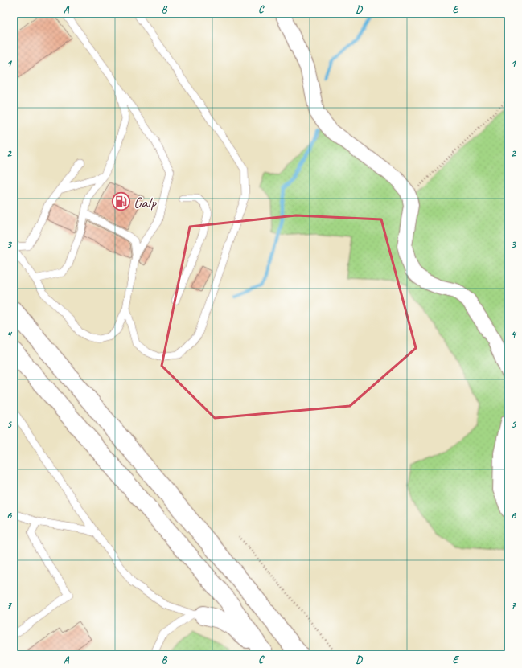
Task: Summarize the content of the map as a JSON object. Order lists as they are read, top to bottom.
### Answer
{
  "places": {
    "fuel station": ["Galp"]
  },
  "grid": {
    "columns": [
      "A",
      "B",
      "C",
      "D",
      "E"
    ],
    "rows": [
      "1",
      "2",
      "3",
      "4",
      "5",
      "6",
      "7"
    ]
  }
}
